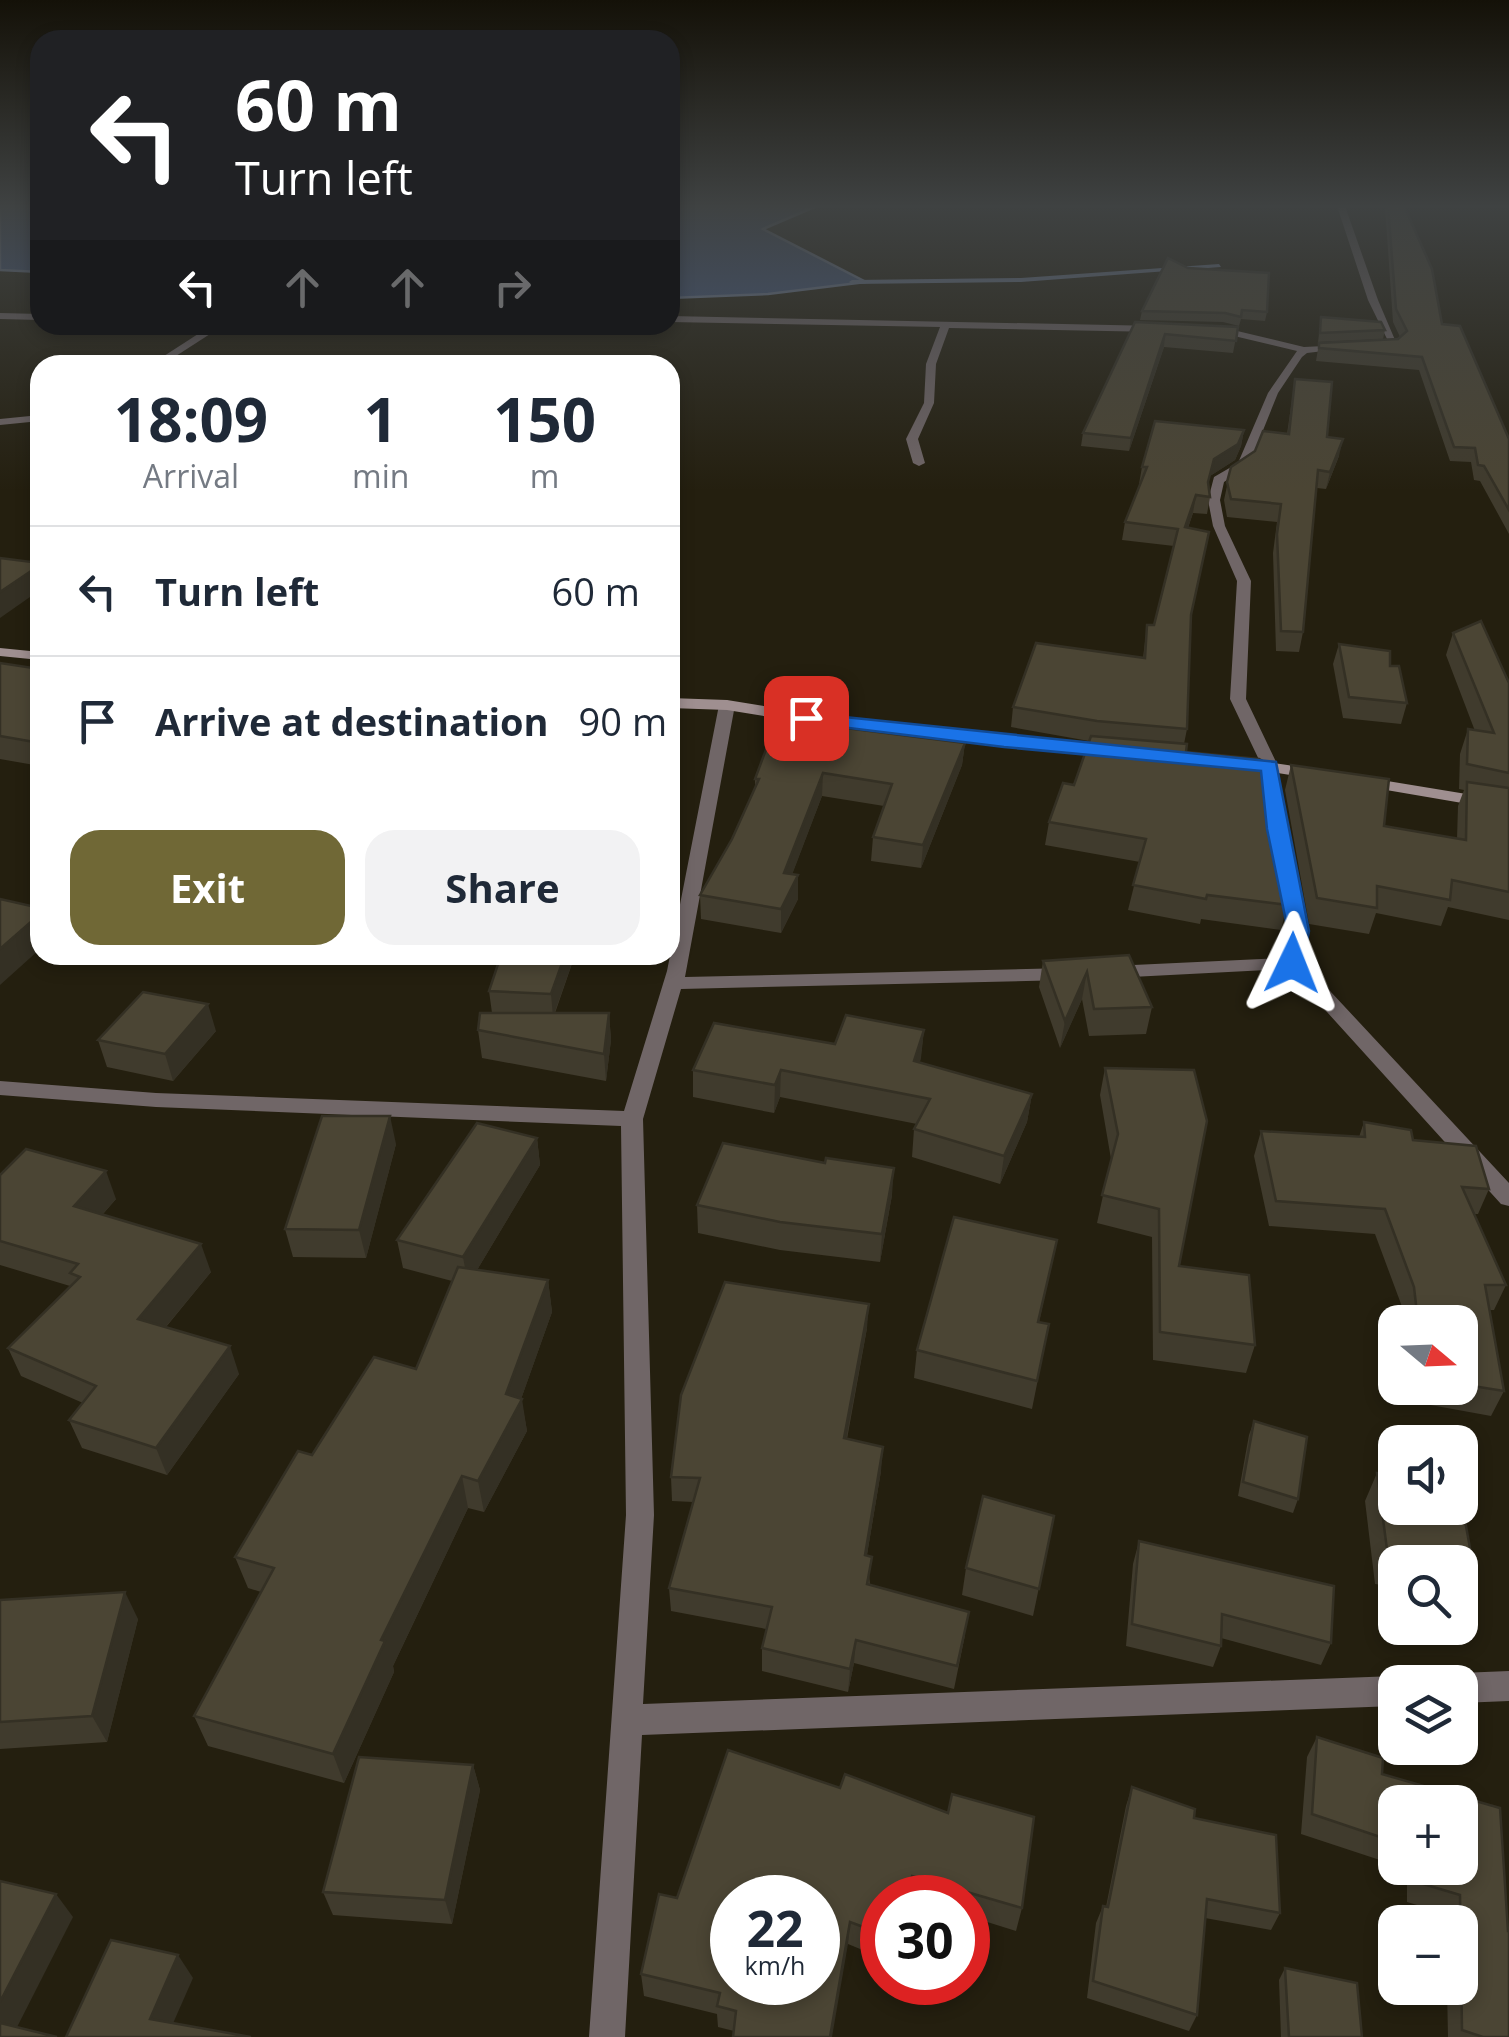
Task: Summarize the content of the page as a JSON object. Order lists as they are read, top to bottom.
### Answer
{
  "north": "right",
  "page": {
    "turn": ["60 m", "Turn left"],
    "eta": [
      "18:09",
      "Arrival",
      "1",
      "min",
      "150",
      "m"
    ],
    "list": [
      {
        "name": "Turn left",
        "value": "60 m"
      },
      {
        "name": "Arrive at destination",
        "value": "90 m"
      }
    ],
    "buttons": ["Exit", "Share"],
    "map_buttons": ["+", "−"],
    "speed": "22 km/h",
    "limit": "30"
  }
}
